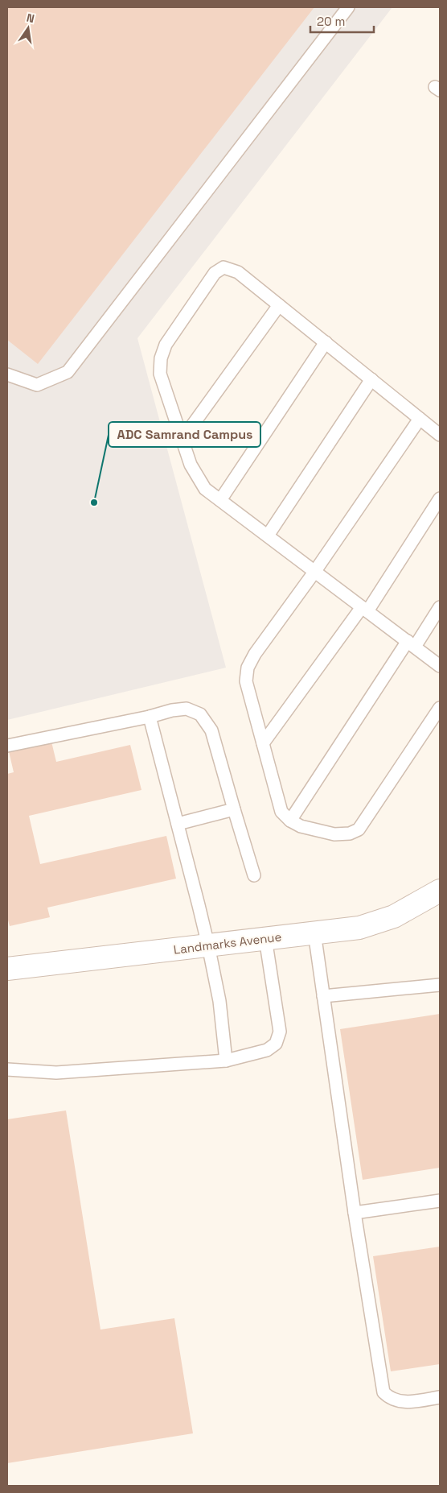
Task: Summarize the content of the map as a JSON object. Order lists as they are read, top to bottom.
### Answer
{
  "streets": {
    "street": ["Landmarks Avenue"]
  },
  "places": ["ADC Samrand Campus"],
  "scale_bar": "20 m",
  "north": "top"
}
